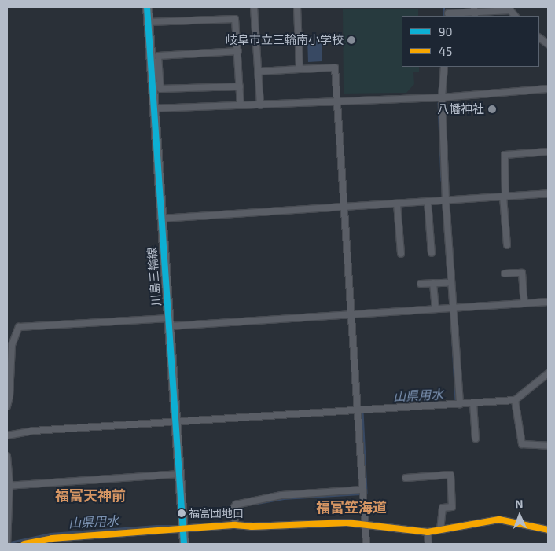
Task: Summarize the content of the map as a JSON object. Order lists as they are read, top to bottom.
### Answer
{
  "streets": {
    "main road": ["川島三輪線"]
  },
  "districts": ["福富天神前", "福富笠海道"],
  "water": ["山県用水"],
  "places": ["岐阜市立三輪南小学校", "八幡神社", "福富団地口"],
  "lines": ["transit line 90", "transit line 45"],
  "legend": ["90", "45"],
  "north": "top"
}
